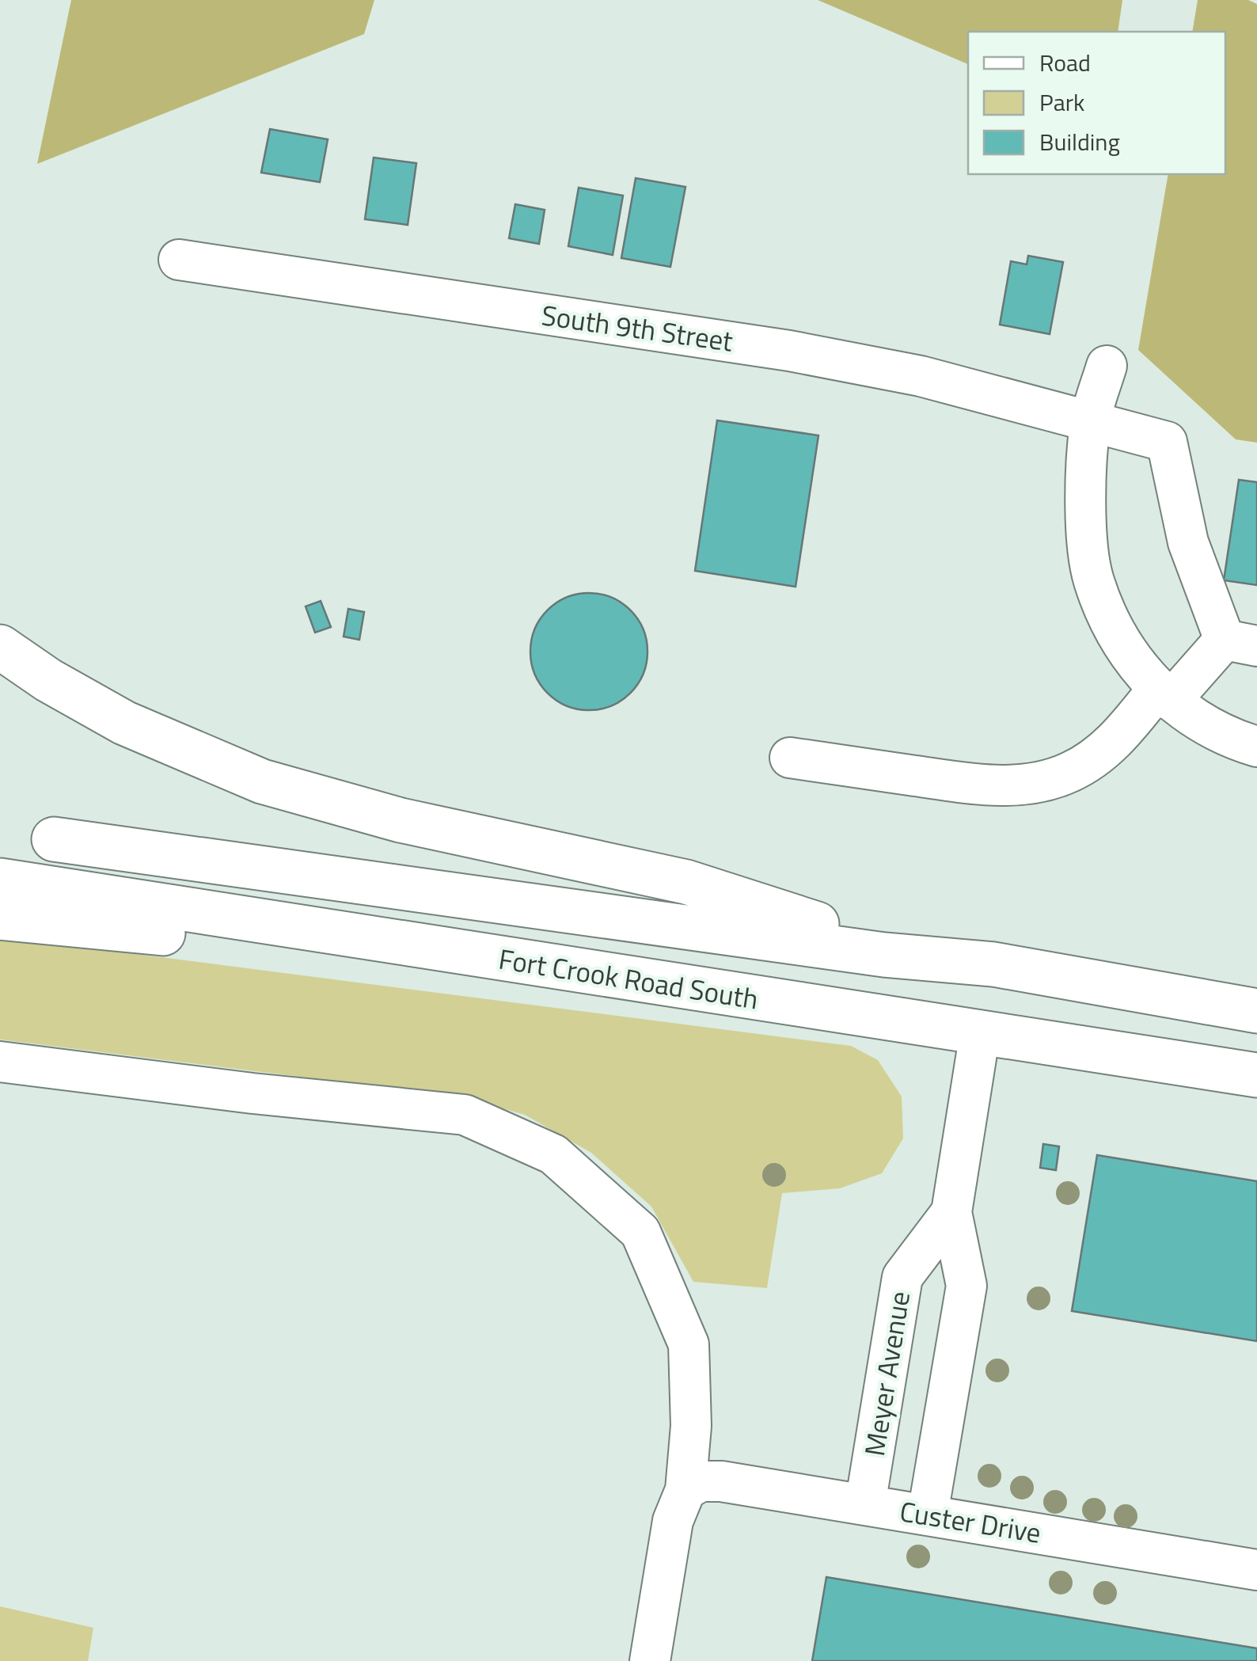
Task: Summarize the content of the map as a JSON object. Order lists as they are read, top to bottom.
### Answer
{
  "streets": {
    "main road": ["Fort Crook Road South"],
    "street": ["South 9th Street", "Meyer Avenue", "Custer Drive"]
  },
  "crossings": [
    ["Fort Crook Road South", "Meyer Avenue"],
    ["Meyer Avenue", "Custer Drive"]
  ],
  "legend": ["Road", "Park", "Building"]
}
